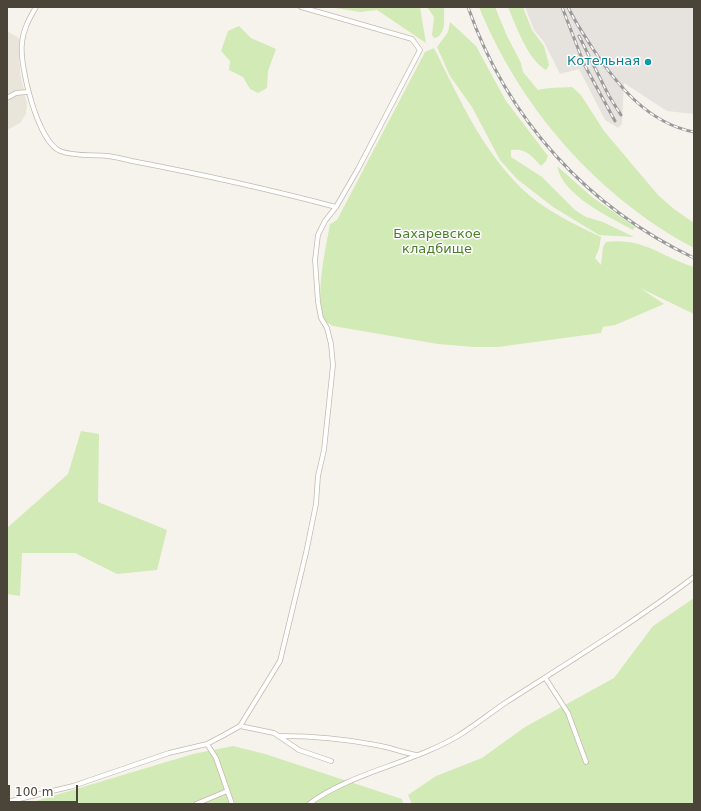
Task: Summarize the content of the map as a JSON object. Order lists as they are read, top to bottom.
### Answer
{
  "parks": ["Бахаревское кладбище"],
  "places": ["Котельная"],
  "scale_bar": "100 m"
}
